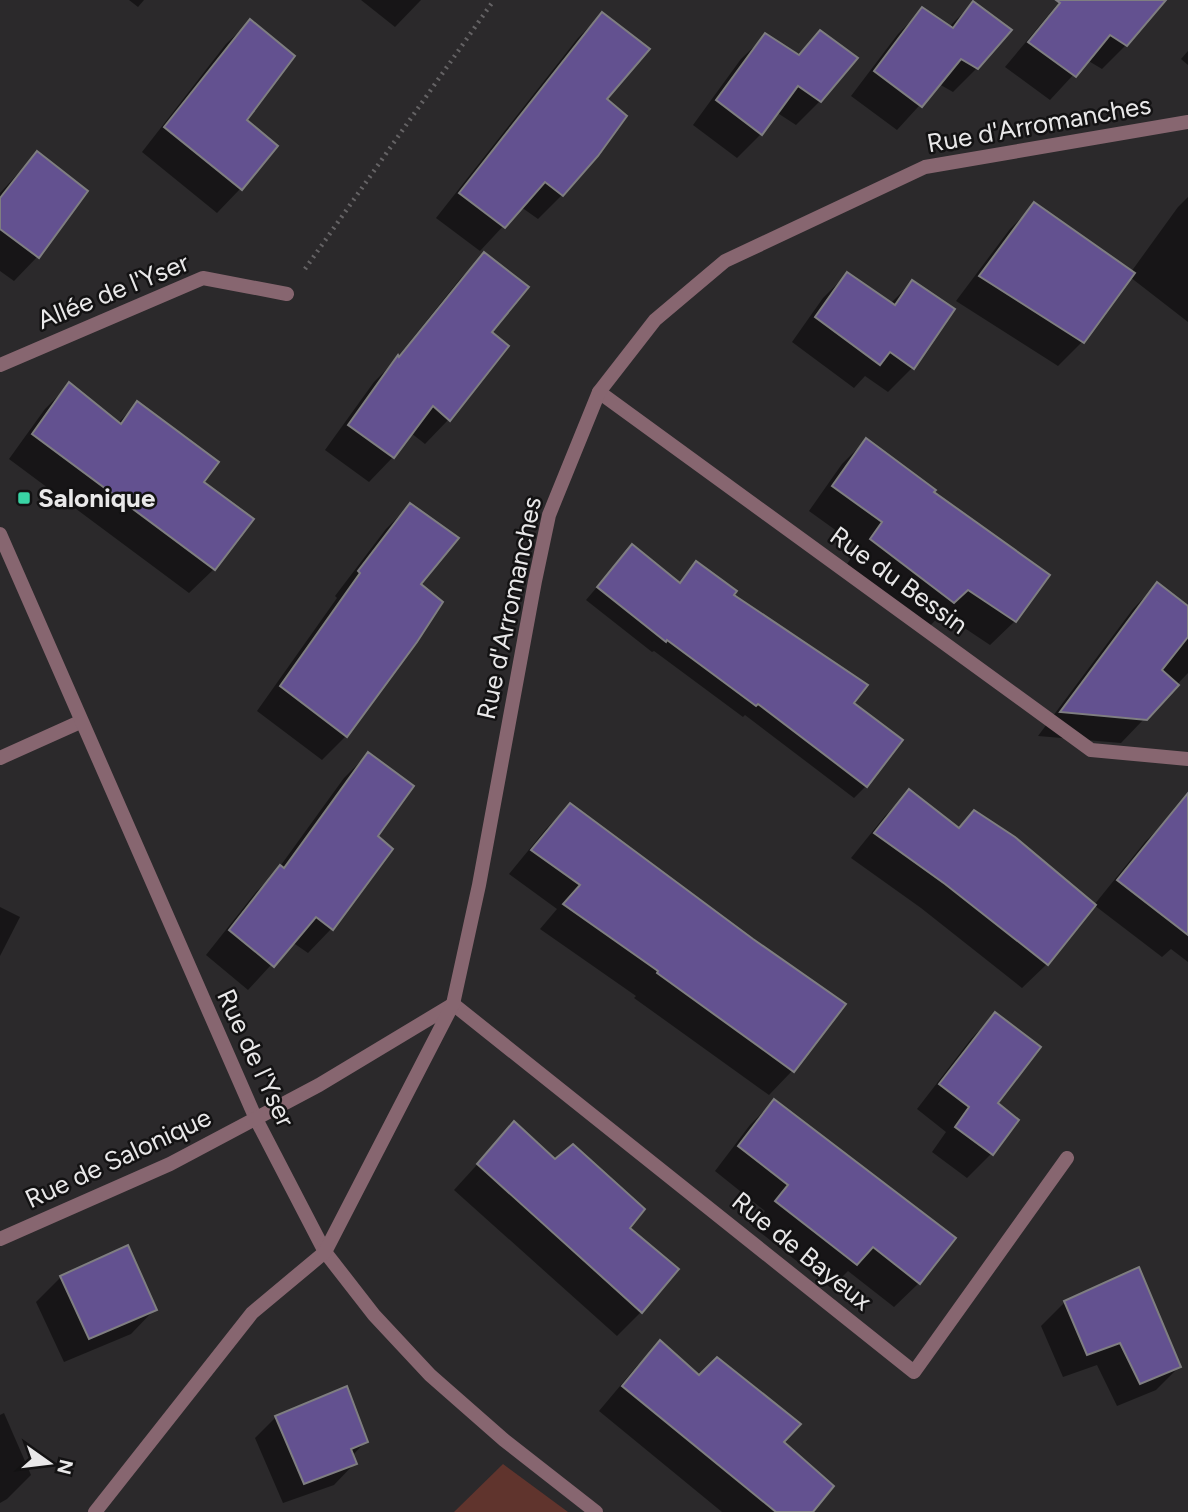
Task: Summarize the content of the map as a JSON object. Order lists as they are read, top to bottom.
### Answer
{
  "streets": {
    "street": [
      "Rue d'Arromanches",
      "Allée de l'Yser",
      "Rue du Bessin",
      "Rue de l'Yser",
      "Rue de Salonique",
      "Rue de Bayeux"
    ]
  },
  "crossings": [
    ["Rue d'Arromanches", "Rue du Bessin"],
    ["Rue d'Arromanches", "Rue de l'Yser"],
    ["Rue d'Arromanches", "Rue de Salonique"],
    ["Rue d'Arromanches", "Rue de Bayeux"],
    ["Rue de l'Yser", "Rue de Salonique"],
    ["Rue de Salonique", "Rue de Bayeux"]
  ],
  "places": {
    "transit": ["Salonique"]
  },
  "north": "right"
}
